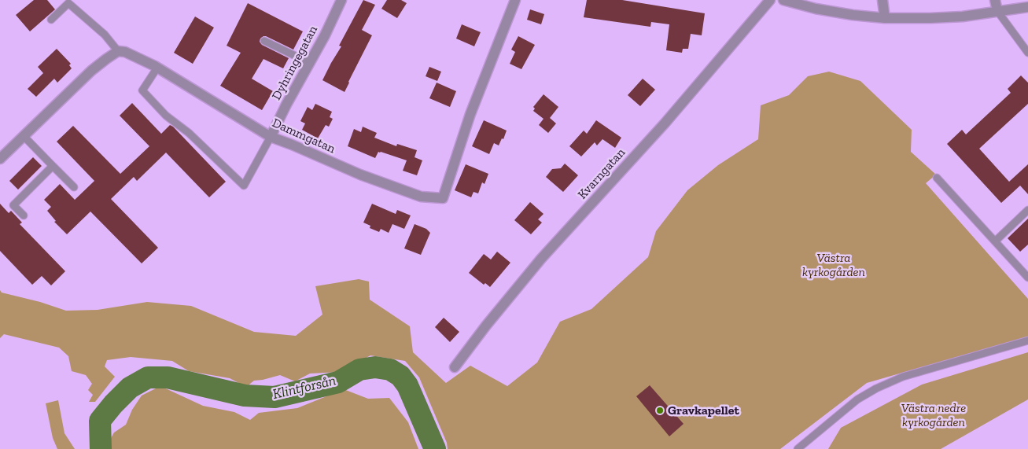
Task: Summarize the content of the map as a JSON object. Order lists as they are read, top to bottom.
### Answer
{
  "streets": {
    "street": ["Dyhringegatan", "Dammgatan", "Kvarngatan"]
  },
  "crossings": [
    ["Dyhringegatan", "Dammgatan"]
  ],
  "water": ["Klintforsån"],
  "parks": ["Västra kyrkogården", "Västra nedre kyrkogården"],
  "places": ["Gravkapellet"]
}
